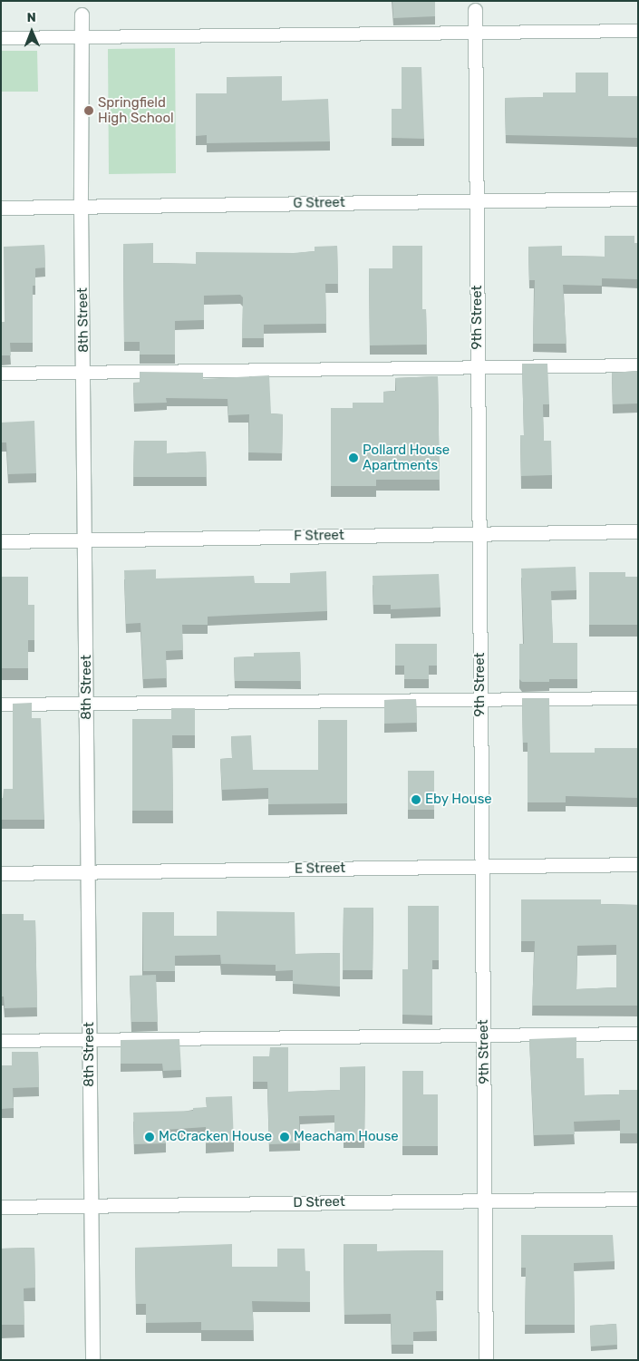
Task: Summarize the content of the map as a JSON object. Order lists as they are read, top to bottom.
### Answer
{
  "streets": {
    "street": [
      "G Street",
      "9th Street",
      "8th Street",
      "F Street",
      "E Street",
      "D Street"
    ]
  },
  "crossings": [
    ["G Street", "9th Street"],
    ["G Street", "8th Street"],
    ["9th Street", "F Street"],
    ["9th Street", "E Street"],
    ["9th Street", "D Street"],
    ["8th Street", "F Street"],
    ["8th Street", "E Street"],
    ["8th Street", "D Street"]
  ],
  "places": [
    "Springfield High School",
    "Pollard House Apartments",
    "Eby House",
    "McCracken House",
    "Meacham House"
  ],
  "north": "top"
}
